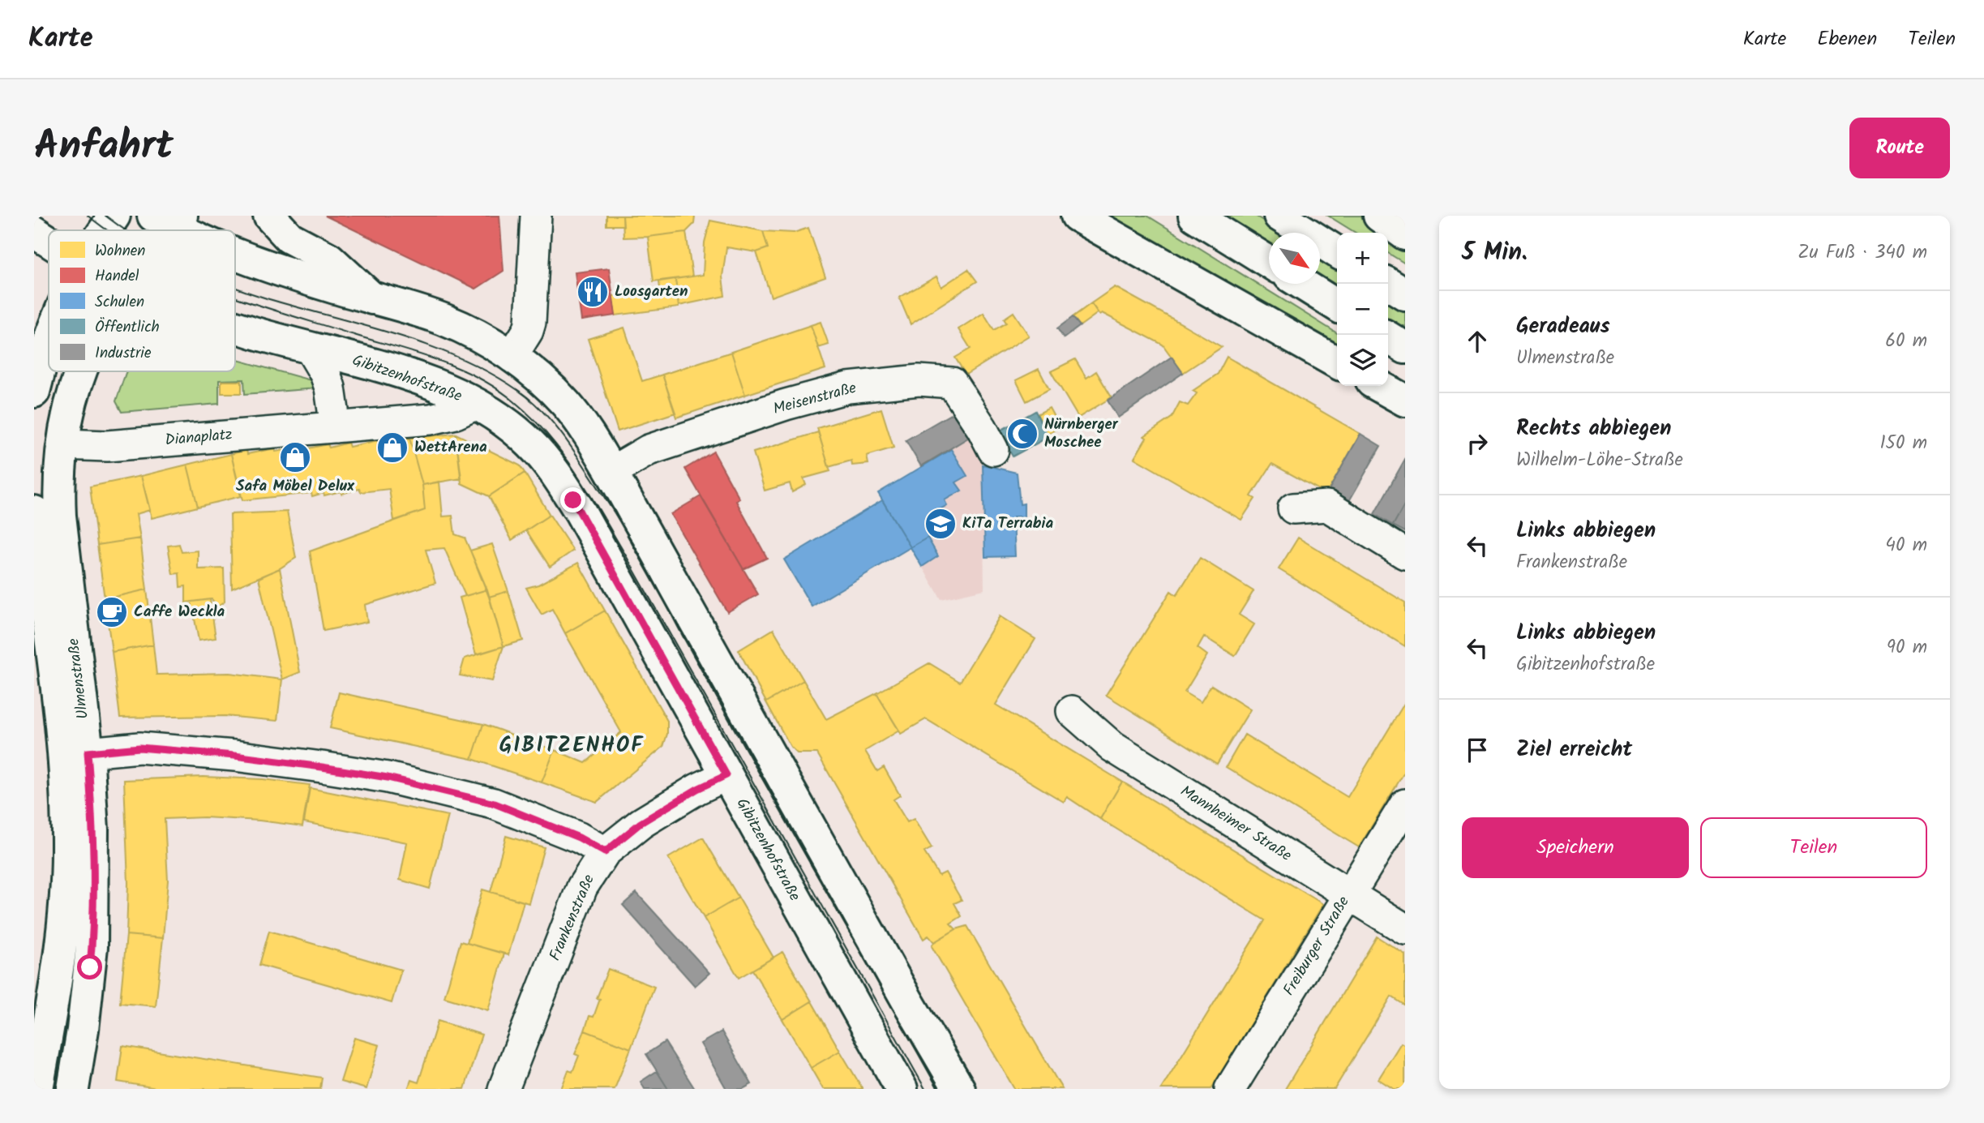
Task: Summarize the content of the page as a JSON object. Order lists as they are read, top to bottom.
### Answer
{
  "streets": {
    "main road": ["Gibitzenhofstraße", "Ulmenstraße"],
    "street": [
      "Meisenstraße",
      "Dianaplatz",
      "Mannheimer Straße",
      "Frankenstraße",
      "Freiburger Straße"
    ]
  },
  "crossings": [
    ["Gibitzenhofstraße", "Dianaplatz"],
    ["Gibitzenhofstraße", "Frankenstraße"],
    ["Dianaplatz", "Ulmenstraße"],
    ["Mannheimer Straße", "Freiburger Straße"]
  ],
  "districts": ["GIBITZENHOF"],
  "places": {
    "restaurant": ["Loosgarten"],
    "mosque": ["Nürnberger Moschee"],
    "shop": ["WettArena", "Safa Möbel Delux"],
    "school or university": ["KiTa Terrabia"],
    "cafe": ["Caffe Weckla"]
  },
  "legend": [
    "Wohnen",
    "Handel",
    "Schulen",
    "Öffentlich",
    "Industrie"
  ],
  "north": "bottom right",
  "page": {
    "header": "Karte",
    "nav": ["Karte", "Ebenen", "Teilen"],
    "title": "Anfahrt",
    "buttons": [
      "Route",
      ["Speichern", "Teilen"]
    ],
    "heading": ["5 Min.", "Zu Fuß · 340 m"],
    "map_buttons": ["+", "−"],
    "list": [
      ["Geradeaus", "Ulmenstraße", "60 m"],
      ["Rechts abbiegen", "Wilhelm-Löhe-Straße", "150 m"],
      ["Links abbiegen", "Frankenstraße", "40 m"],
      ["Links abbiegen", "Gibitzenhofstraße", "90 m"],
      "Ziel erreicht"
    ]
  }
}
